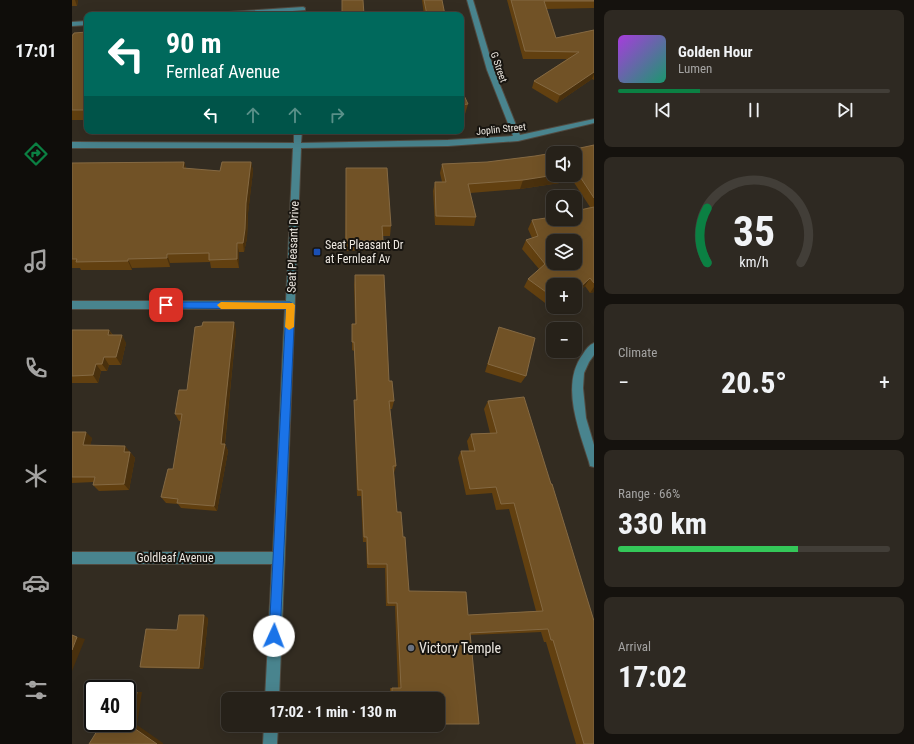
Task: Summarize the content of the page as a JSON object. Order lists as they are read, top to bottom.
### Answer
{
  "streets": {
    "street": [
      "G Street",
      "Joplin Street",
      "Seat Pleasant Drive",
      "Goldleaf Avenue"
    ]
  },
  "crossings": [
    ["G Street", "Joplin Street"],
    ["Joplin Street", "Seat Pleasant Drive"],
    ["Seat Pleasant Drive", "Goldleaf Avenue"]
  ],
  "places": {
    "transit": ["Seat Pleasant Dr at Fernleaf Av"],
    "other": ["Victory Temple"]
  },
  "page": {
    "tabs": "17:01",
    "turn": ["90 m", "Fernleaf Avenue"],
    "song": ["Golden Hour", "Lumen"],
    "map_buttons": ["+", "−"],
    "tile": [
      "Climate",
      ["Range · 66%", "330 km"],
      ["Arrival", "17:02"]
    ],
    "heat": ["−", "20.5°", "+"],
    "limit": "40",
    "trip": "17:02 · 1 min · 130 m",
    "gauge": ["35", "km/h"]
  }
}
